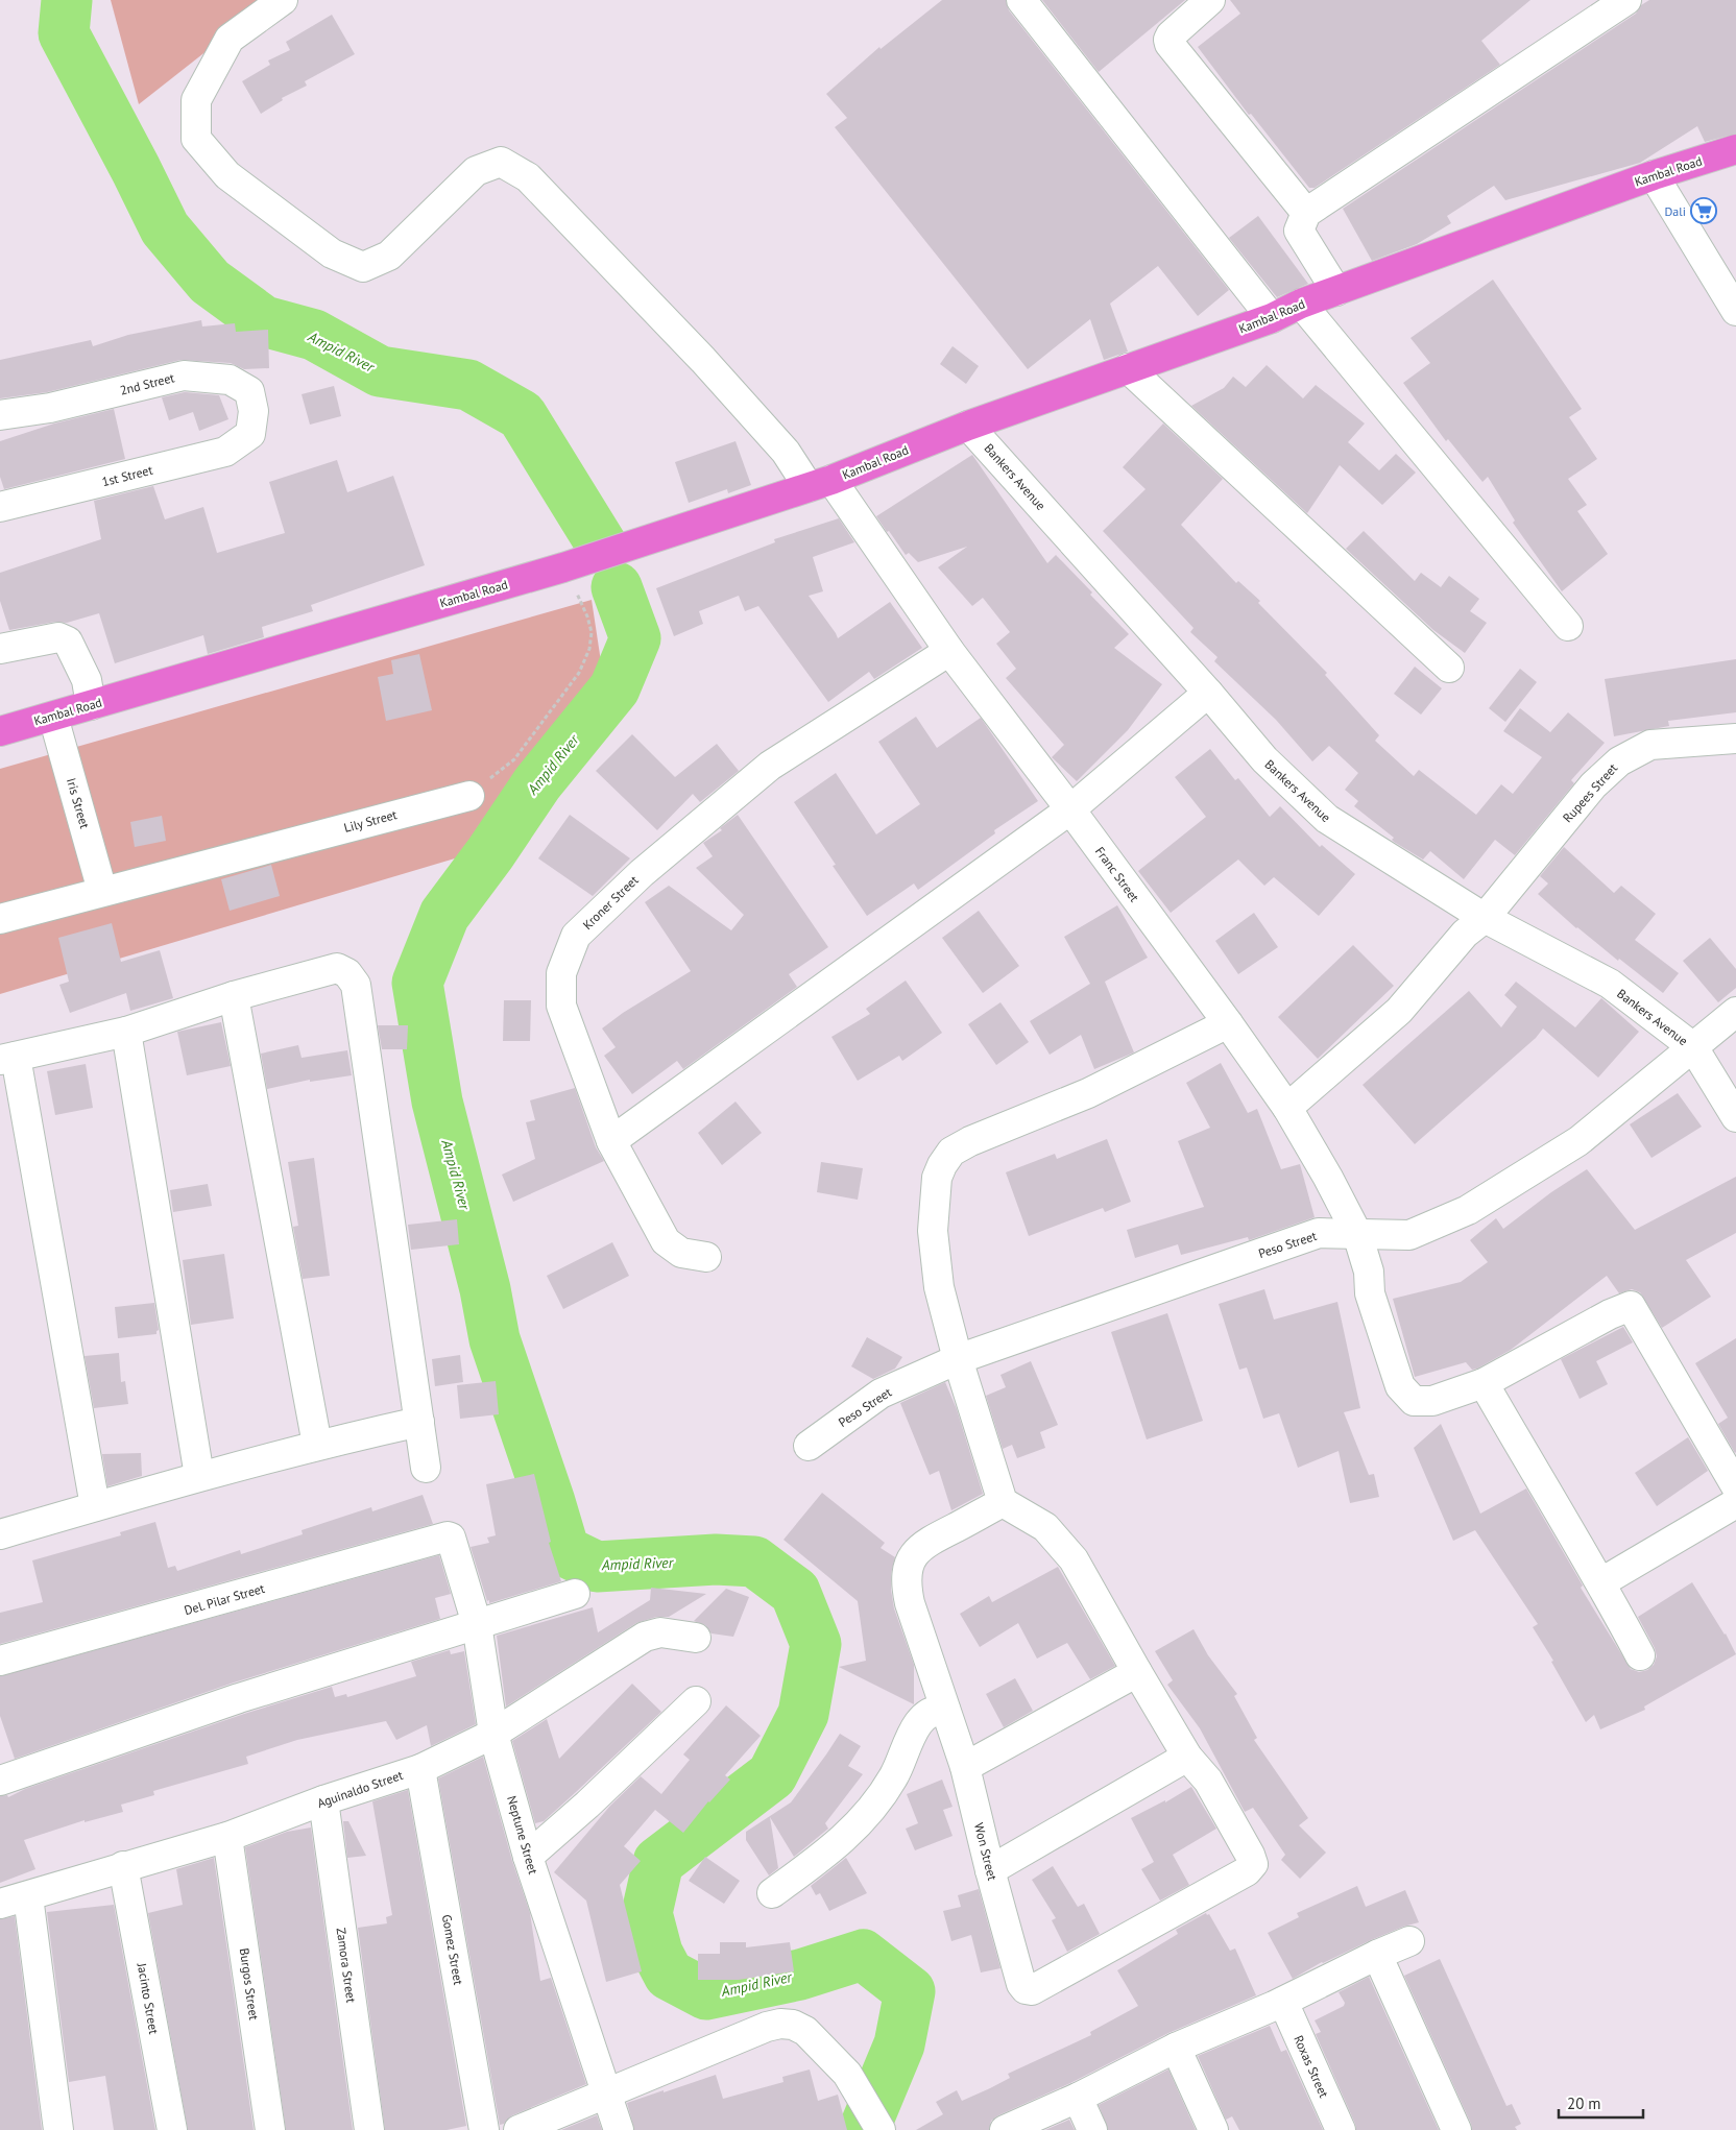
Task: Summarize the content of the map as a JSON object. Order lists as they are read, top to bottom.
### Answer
{
  "streets": {
    "main road": ["Kambal Road"],
    "street": [
      "2nd Street",
      "1st Street",
      "Bankers Avenue",
      "Rupees Street",
      "Iris Street",
      "Lily Street",
      "Franc Street",
      "Kroner Street",
      "Peso Street",
      "Del. Pilar Street",
      "Aguinaldo Street",
      "Neptune Street",
      "Won Street",
      "Gomez Street",
      "Zamora Street",
      "Burgos Street",
      "Jacinto Street",
      "Roxas Street"
    ]
  },
  "crossings": [
    ["Kambal Road", "Bankers Avenue"],
    ["Kambal Road", "Iris Street"],
    ["Kambal Road", "Franc Street"],
    ["2nd Street", "1st Street"],
    ["Bankers Avenue", "Rupees Street"],
    ["Bankers Avenue", "Peso Street"],
    ["Rupees Street", "Franc Street"],
    ["Iris Street", "Lily Street"],
    ["Franc Street", "Kroner Street"],
    ["Franc Street", "Peso Street"],
    ["Del. Pilar Street", "Neptune Street"],
    ["Aguinaldo Street", "Neptune Street"],
    ["Aguinaldo Street", "Gomez Street"],
    ["Aguinaldo Street", "Zamora Street"],
    ["Aguinaldo Street", "Burgos Street"],
    ["Aguinaldo Street", "Jacinto Street"]
  ],
  "water": ["Ampid River"],
  "places": {
    "supermarket": ["Dali"]
  },
  "scale_bar": "20 m"
}
